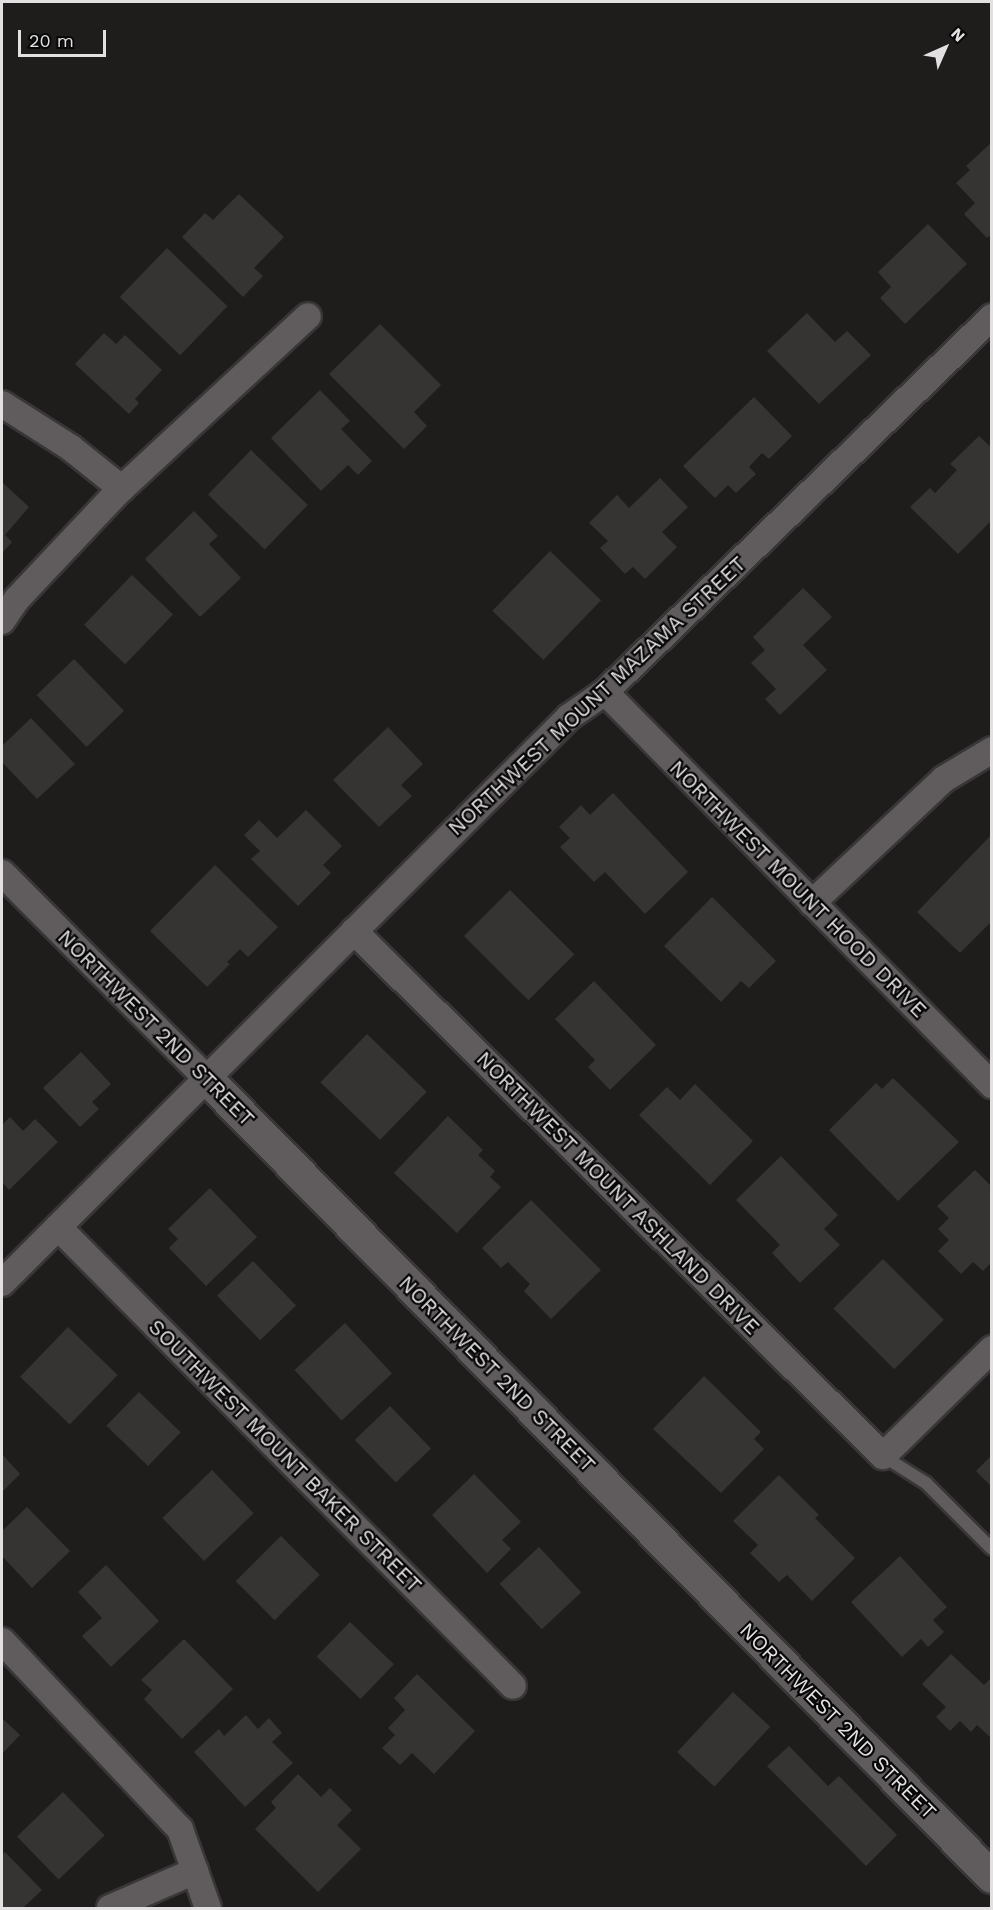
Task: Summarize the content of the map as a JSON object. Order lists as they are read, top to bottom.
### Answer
{
  "streets": {
    "street": [
      "NORTHWEST MOUNT MAZAMA STREET",
      "NORTHWEST MOUNT HOOD DRIVE",
      "NORTHWEST 2ND STREET",
      "NORTHWEST MOUNT ASHLAND DRIVE",
      "SOUTHWEST MOUNT BAKER STREET"
    ]
  },
  "crossings": [
    ["NORTHWEST MOUNT MAZAMA STREET", "NORTHWEST MOUNT HOOD DRIVE"],
    ["NORTHWEST MOUNT MAZAMA STREET", "NORTHWEST 2ND STREET"],
    ["NORTHWEST MOUNT MAZAMA STREET", "NORTHWEST MOUNT ASHLAND DRIVE"],
    ["NORTHWEST MOUNT MAZAMA STREET", "SOUTHWEST MOUNT BAKER STREET"]
  ],
  "scale_bar": "20 m",
  "north": "top right"
}
